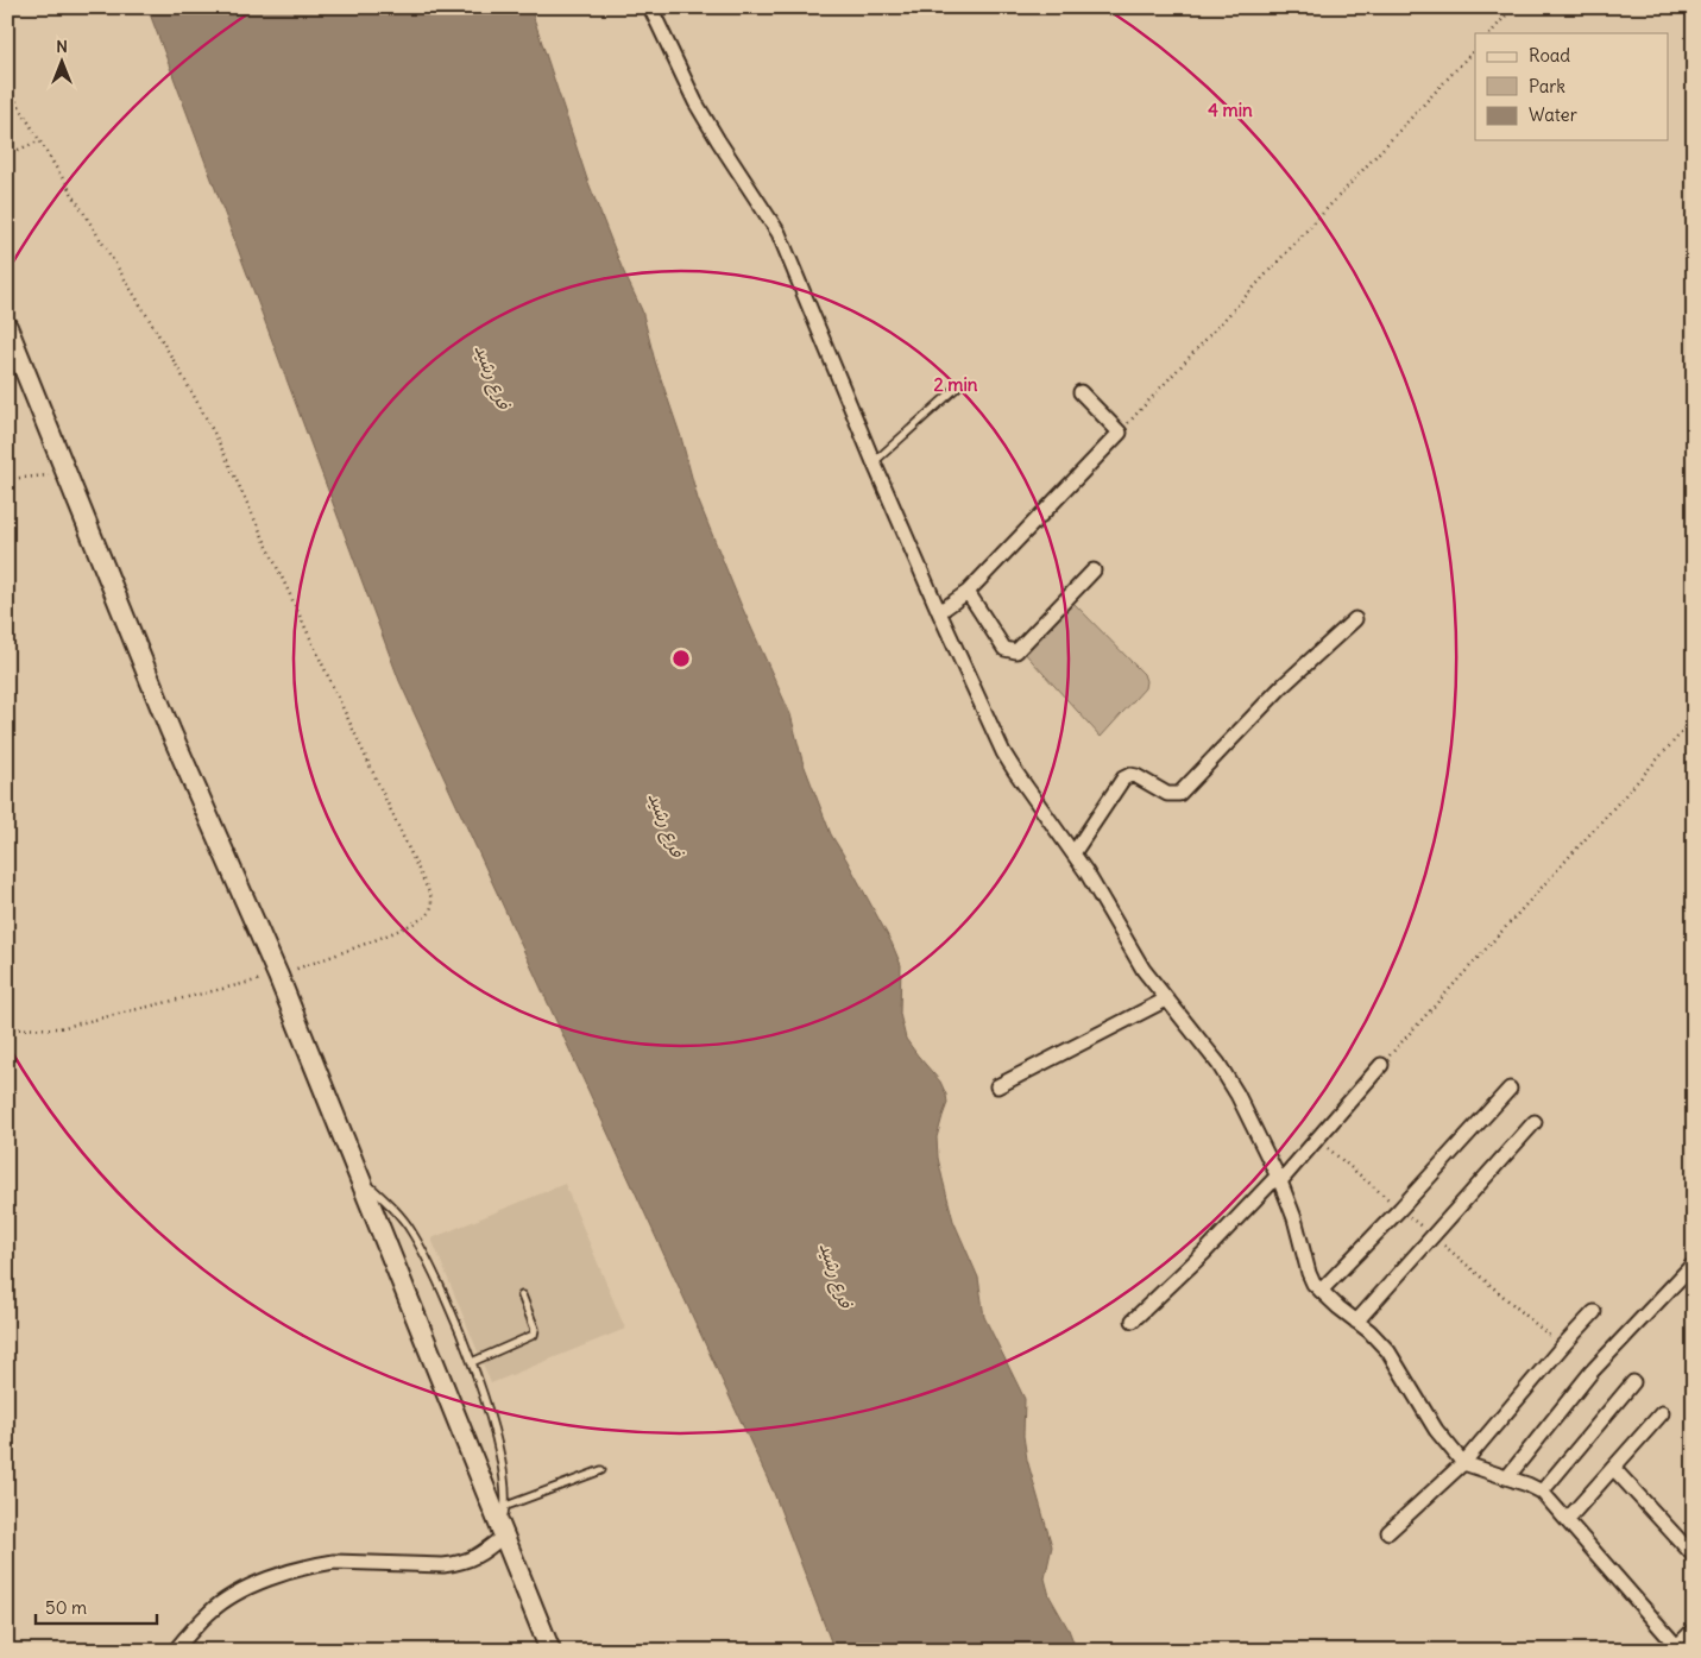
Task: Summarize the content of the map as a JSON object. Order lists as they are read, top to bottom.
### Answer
{
  "water": ["فرع رشيد"],
  "legend": ["Road", "Park", "Water"],
  "scale_bar": "50 m",
  "north": "top",
  "rings": ["4 min", "2 min"]
}
